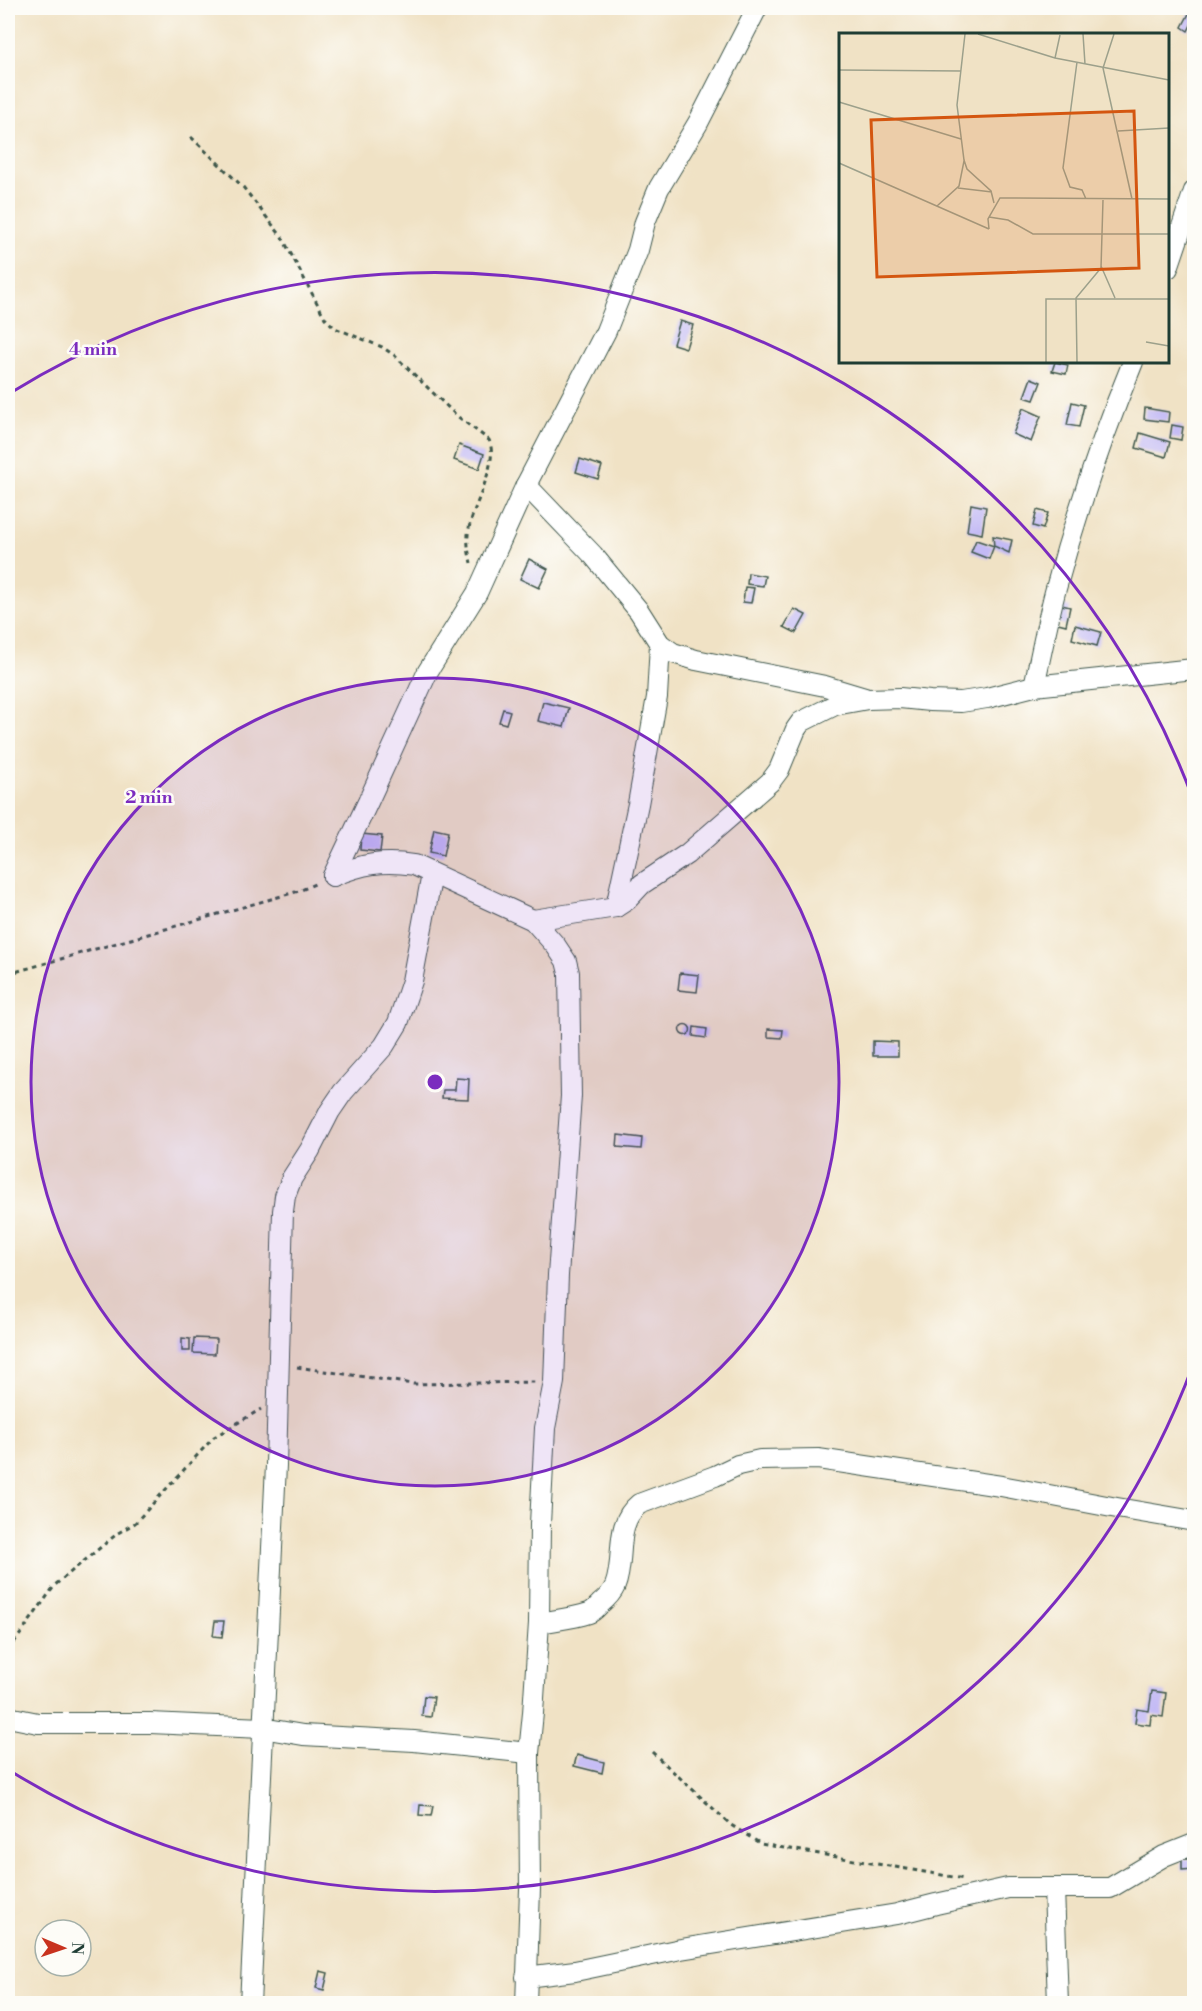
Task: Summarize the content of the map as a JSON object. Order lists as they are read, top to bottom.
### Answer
{
  "north": "right",
  "rings": ["4 min", "2 min"]
}
